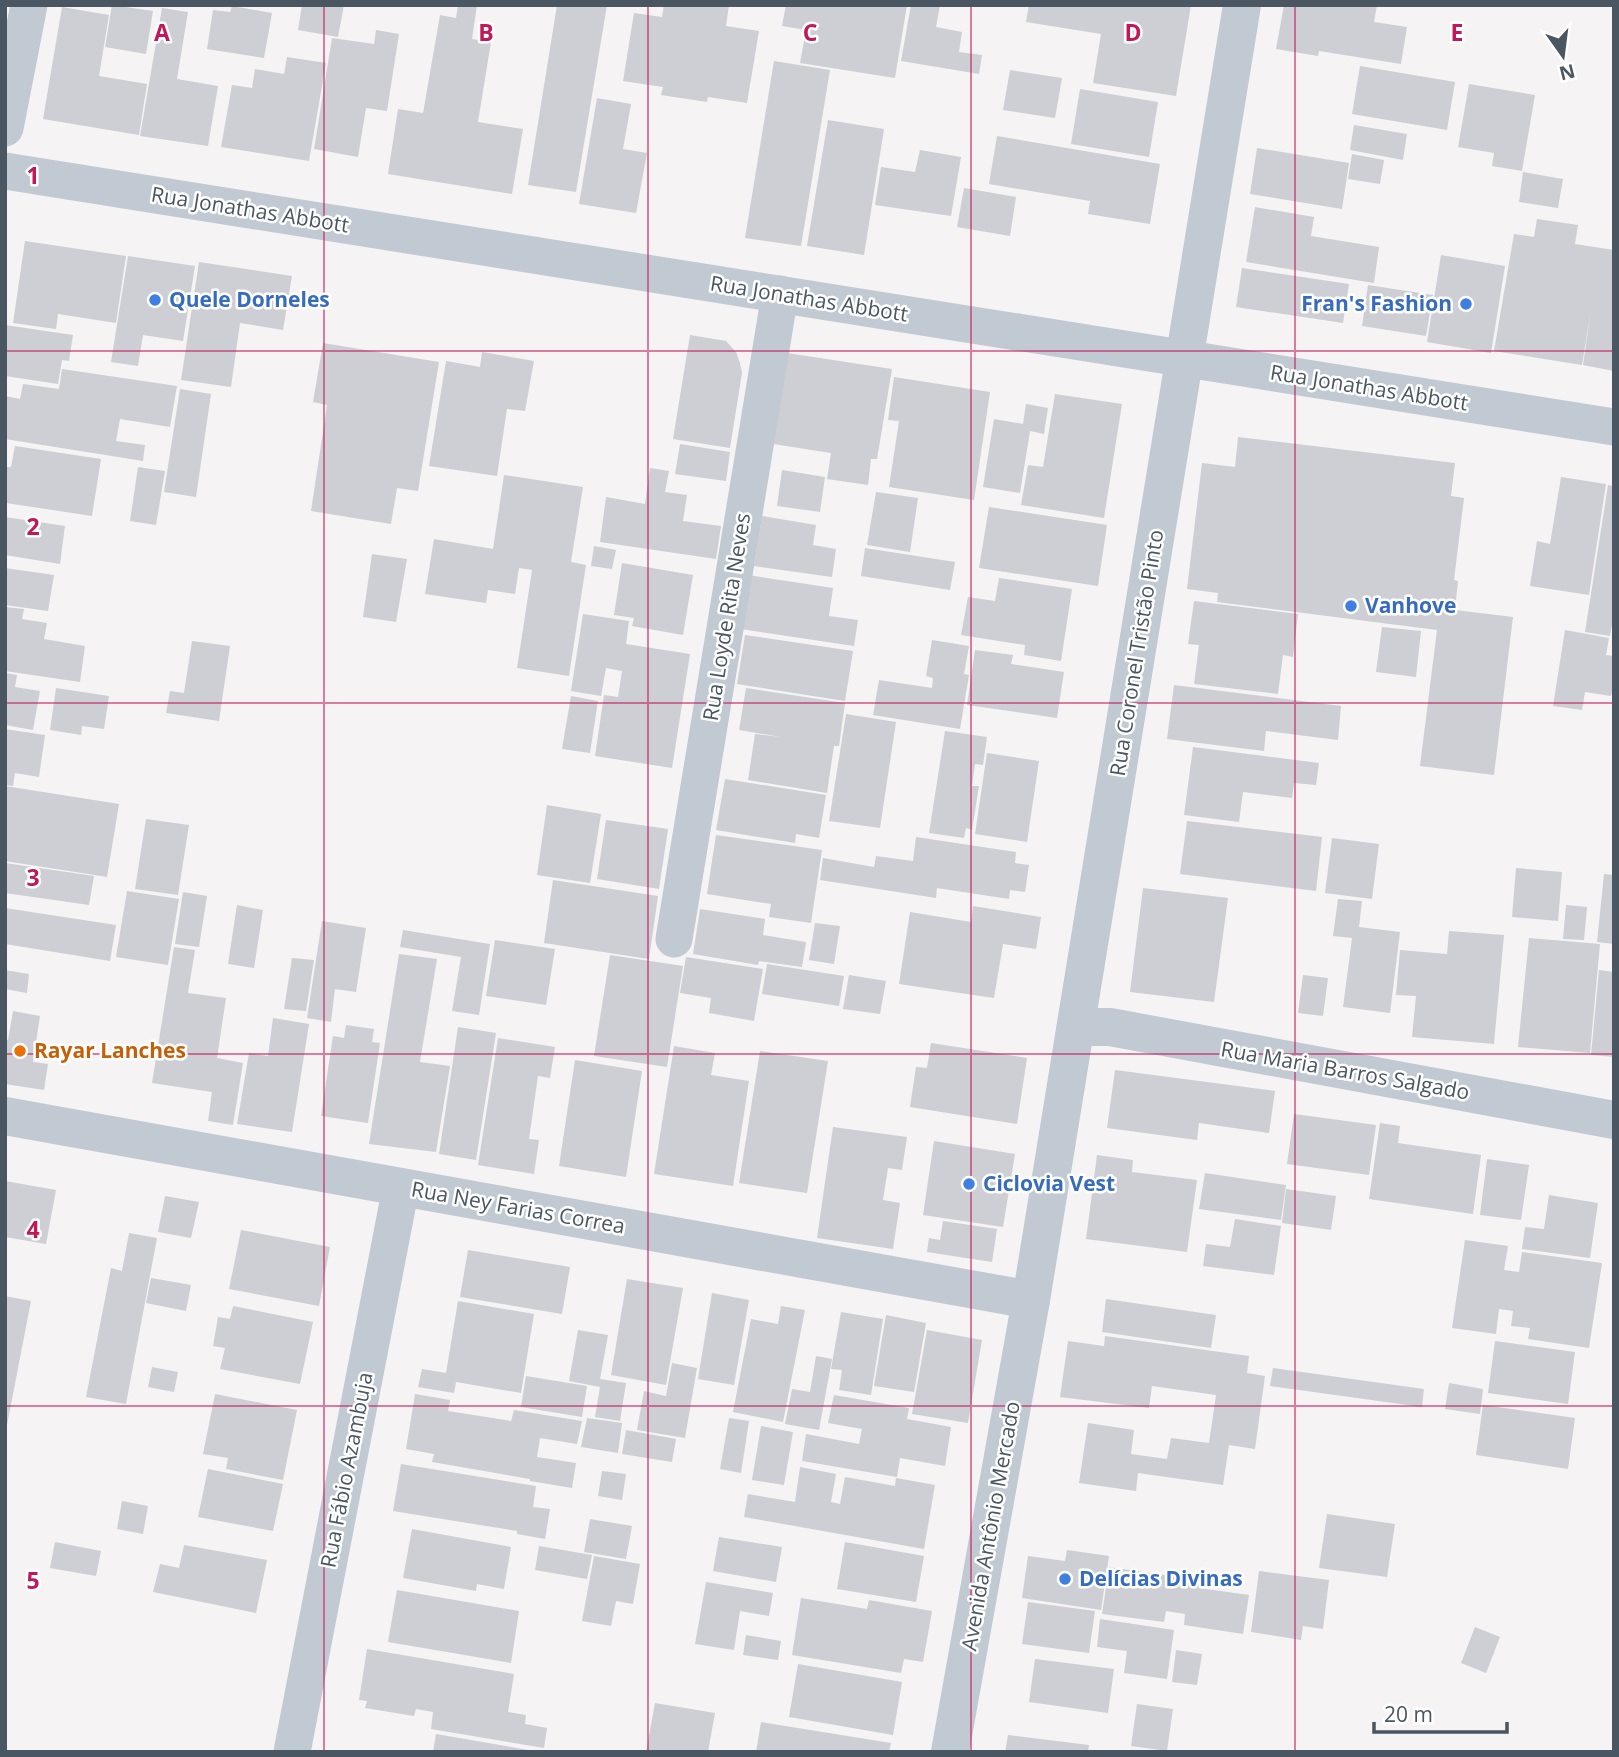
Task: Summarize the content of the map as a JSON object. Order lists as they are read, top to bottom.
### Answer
{
  "streets": {
    "street": [
      "Rua Jonathas Abbott",
      "Rua Loyde Rita Neves",
      "Rua Coronel Tristão Pinto",
      "Rua Maria Barros Salgado",
      "Rua Ney Farias Correa",
      "Rua Fábio Azambuja",
      "Avenida Antônio Mercado"
    ]
  },
  "crossings": [
    ["Rua Jonathas Abbott", "Rua Loyde Rita Neves"],
    ["Rua Jonathas Abbott", "Rua Coronel Tristão Pinto"],
    ["Rua Coronel Tristão Pinto", "Rua Maria Barros Salgado"],
    ["Rua Coronel Tristão Pinto", "Rua Ney Farias Correa"],
    ["Rua Coronel Tristão Pinto", "Avenida Antônio Mercado"],
    ["Rua Ney Farias Correa", "Rua Fábio Azambuja"],
    ["Rua Ney Farias Correa", "Avenida Antônio Mercado"]
  ],
  "places": [
    "Quele Dorneles",
    "Fran's Fashion",
    "Vanhove",
    "Rayar Lanches",
    "Ciclovia Vest",
    "Delícias Divinas"
  ],
  "scale_bar": "20 m",
  "north": "bottom",
  "grid": {
    "columns": [
      "A",
      "B",
      "C",
      "D",
      "E"
    ],
    "rows": [
      "1",
      "2",
      "3",
      "4",
      "5"
    ]
  }
}
